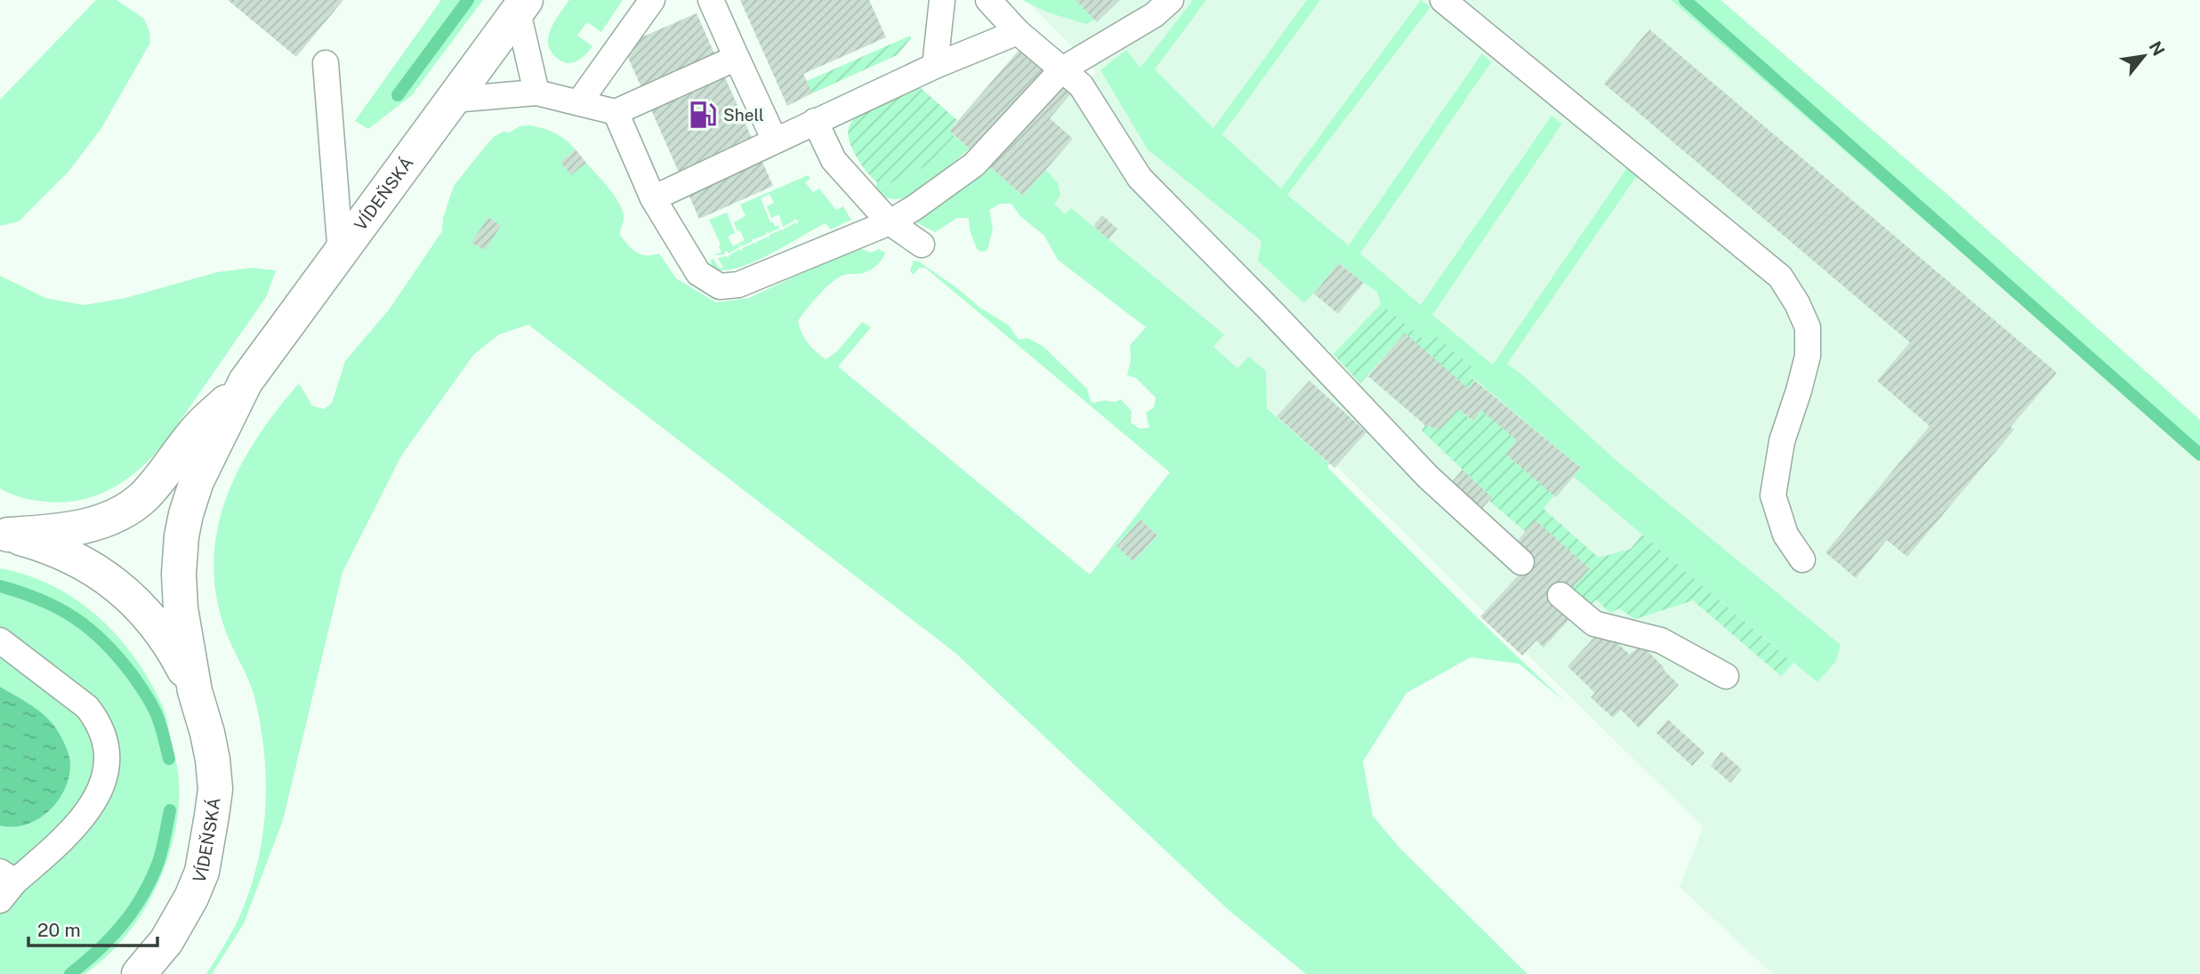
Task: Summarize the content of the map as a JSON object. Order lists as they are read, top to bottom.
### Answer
{
  "streets": {
    "main road": ["VÍDEŇSKÁ"]
  },
  "places": {
    "fuel station": ["Shell"]
  },
  "scale_bar": "20 m",
  "north": "top right"
}
